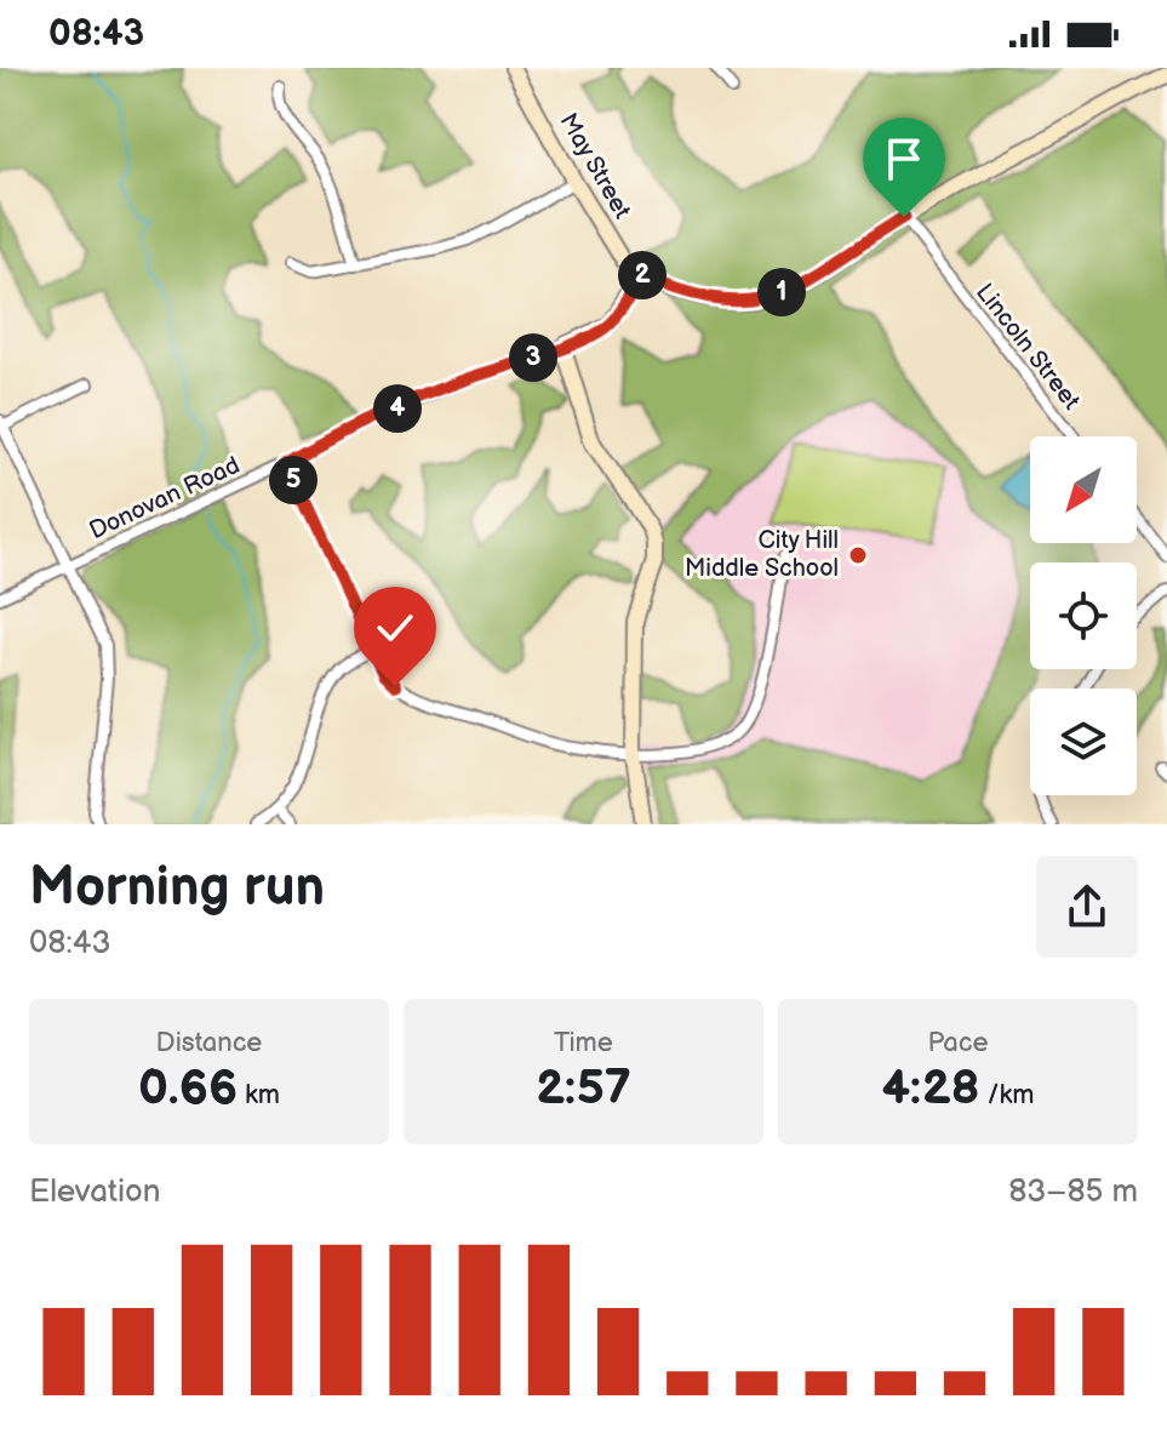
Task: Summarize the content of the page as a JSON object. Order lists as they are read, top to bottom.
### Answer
{
  "streets": {
    "street": ["May Street", "Lincoln Street", "Donovan Road"]
  },
  "places": ["City Hill Middle School"],
  "north": "bottom left",
  "page": {
    "status": "08:43",
    "pins": [
      "2",
      "1",
      "3",
      "4",
      "5"
    ],
    "heading": ["Morning run", "08:43"],
    "stats": [
      ["Distance", "0.66 km"],
      ["Time", "2:57"],
      ["Pace", "4:28 /km"]
    ],
    "chart": ["Elevation", "83–85 m"]
  }
}
